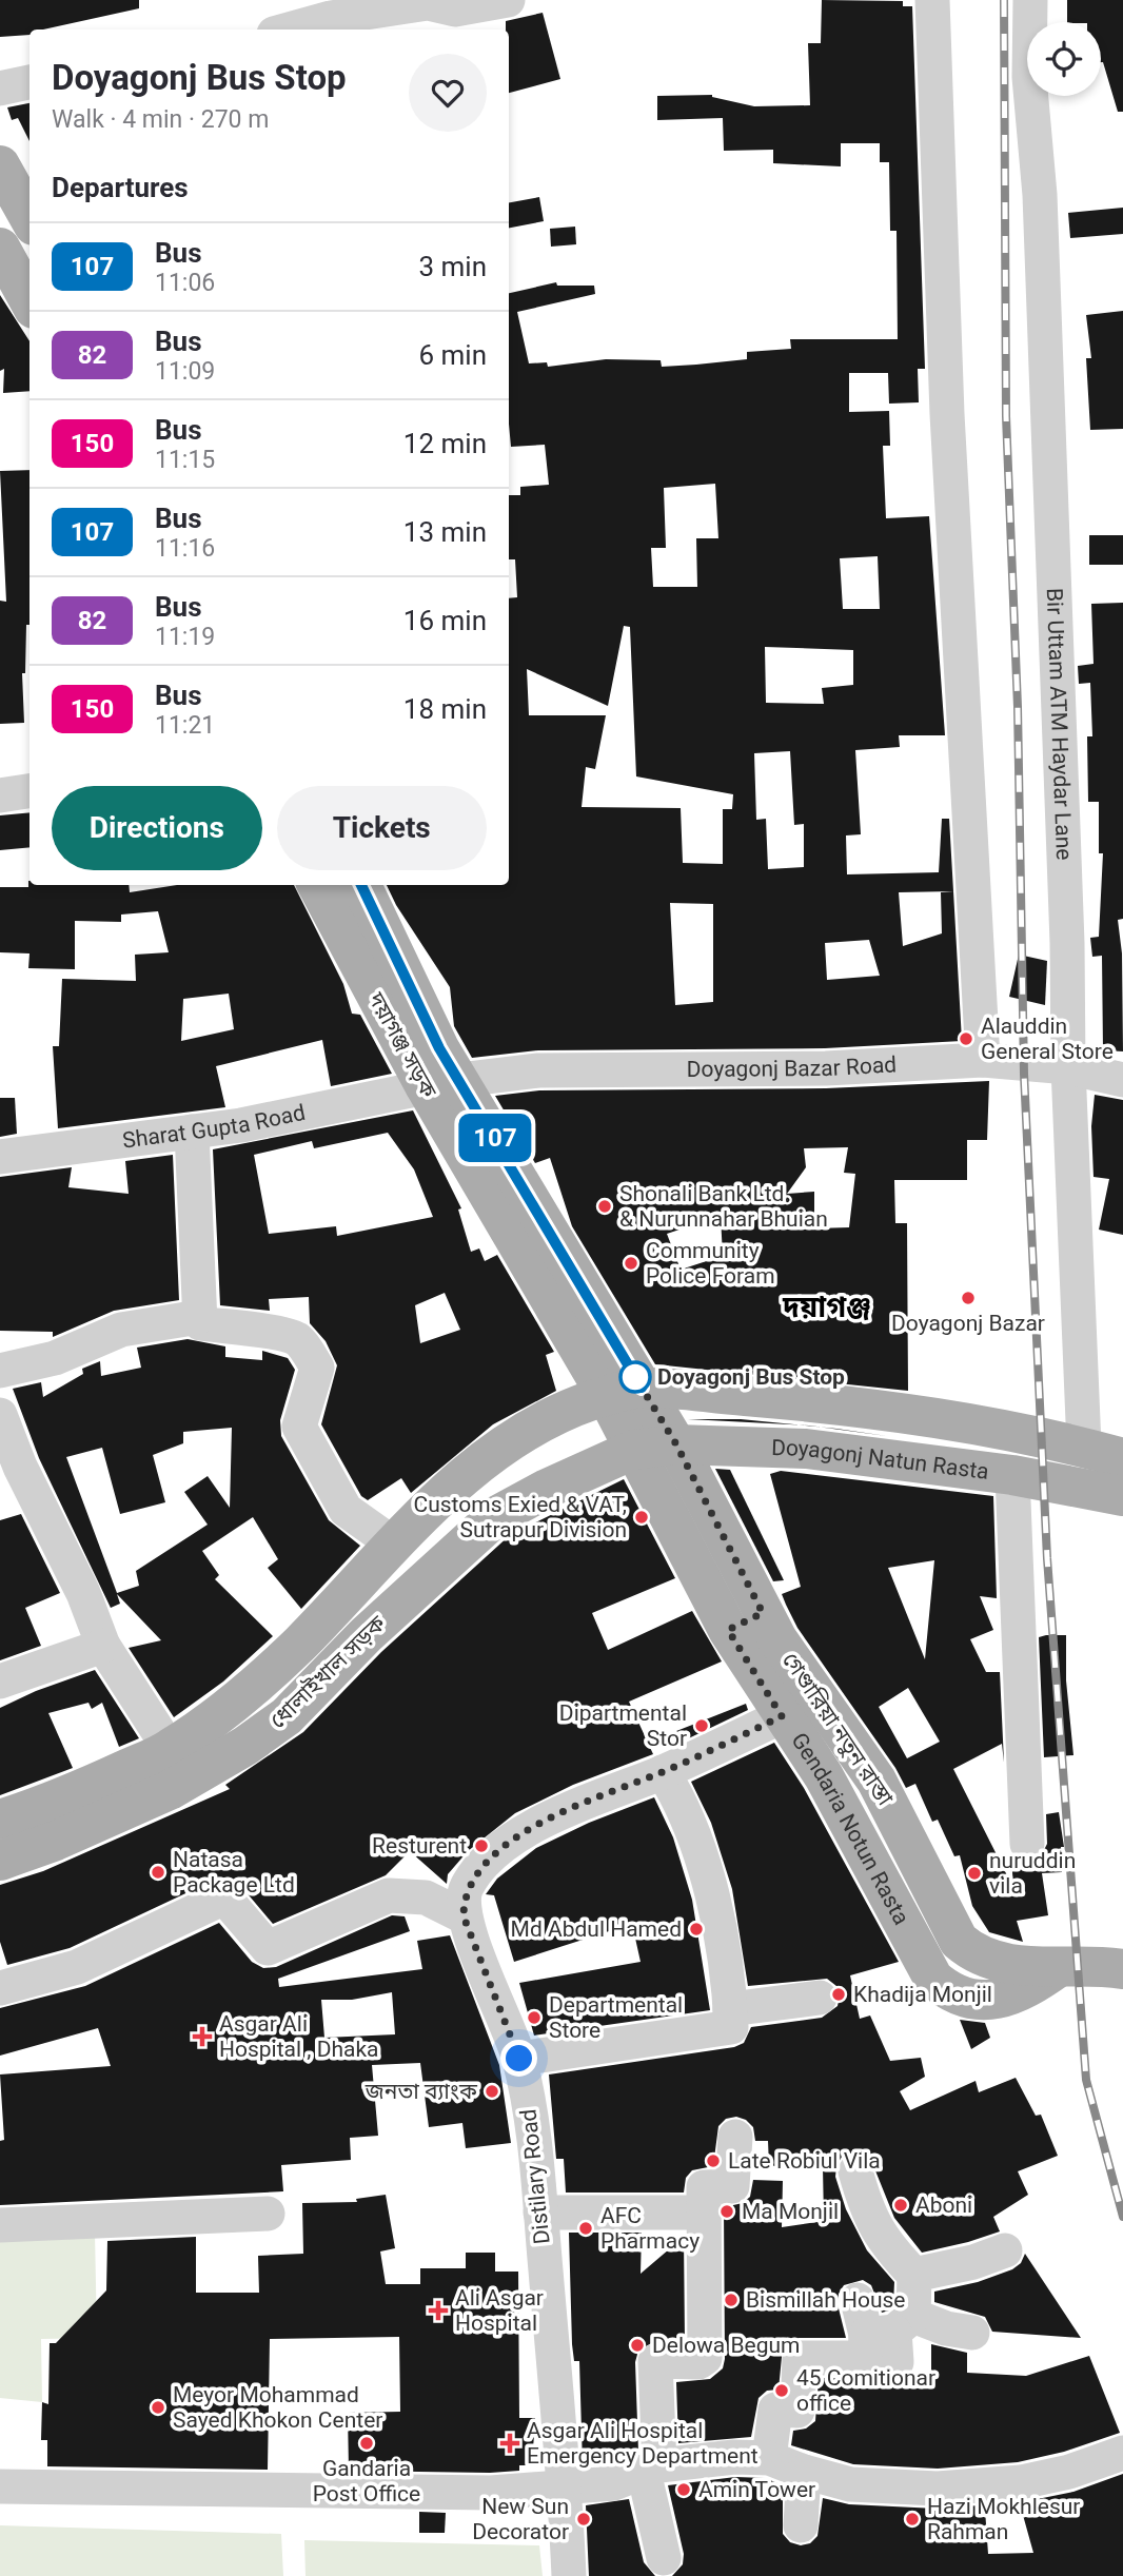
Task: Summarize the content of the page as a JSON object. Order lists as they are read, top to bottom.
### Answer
{
  "streets": {
    "main road": [
      "দয়াগঞ্জ সড়ক",
      "Doyagonj Natun Rasta",
      "ধোলাইখাল সড়ক",
      "গেণ্ডারিয়া নতুন রাস্তা",
      "Gendaria Notun Rasta"
    ],
    "street": [
      "Bir Uttam ATM Haydar Lane",
      "Doyagonj Bazar Road",
      "Sharat Gupta Road",
      "Distilary Road"
    ]
  },
  "crossings": [
    ["Bir Uttam ATM Haydar Lane", "Doyagonj Bazar Road"],
    ["Bir Uttam ATM Haydar Lane", "Doyagonj Natun Rasta"],
    ["দয়াগঞ্জ সড়ক", "Doyagonj Bazar Road"],
    ["দয়াগঞ্জ সড়ক", "Sharat Gupta Road"],
    ["দয়াগঞ্জ সড়ক", "Doyagonj Natun Rasta"],
    ["দয়াগঞ্জ সড়ক", "ধোলাইখাল সড়ক"],
    ["দয়াগঞ্জ সড়ক", "গেণ্ডারিয়া নতুন রাস্তা"],
    ["দয়াগঞ্জ সড়ক", "Gendaria Notun Rasta"],
    ["Doyagonj Bazar Road", "Sharat Gupta Road"],
    ["Doyagonj Natun Rasta", "ধোলাইখাল সড়ক"],
    ["Doyagonj Natun Rasta", "গেণ্ডারিয়া নতুন রাস্তা"],
    ["Doyagonj Natun Rasta", "Gendaria Notun Rasta"],
    ["ধোলাইখাল সড়ক", "গেণ্ডারিয়া নতুন রাস্তা"],
    ["ধোলাইখাল সড়ক", "Gendaria Notun Rasta"],
    ["গেণ্ডারিয়া নতুন রাস্তা", "Gendaria Notun Rasta"]
  ],
  "districts": ["দয়াগঞ্জ"],
  "places": {
    "other": [
      "Alauddin General Store",
      "Shonali Bank Ltd. & Nurunnahar Bhuian",
      "Community Police Foram",
      "Doyagonj Bazar",
      "Doyagonj Bus Stop",
      "Customs Exied & VAT, Sutrapur Division",
      "Dipartmental Stor",
      "Resturent",
      "Natasa Package Ltd",
      "nuruddin vila",
      "Md Abdul Hamed",
      "Khadija Monjil",
      "Departmental Store",
      "জনতা ব্যাংক",
      "Late Robiul Vila",
      "Aboni",
      "Ma Monjil",
      "AFC Pharmacy",
      "Bismillah House",
      "Delowa Begum",
      "45 Comitionar office",
      "Meyor Mohammad Sayed Khokon Center",
      "Gandaria Post Office",
      "Amin Tower",
      "New Sun Decorator",
      "Hazi Mokhlesur Rahman"
    ],
    "health": ["Asgar Ali Hospital , Dhaka", "Ali Asgar Hospital", "Asgar Ali Hospital Emergency Department"]
  },
  "lines": ["bus line 107"],
  "page": {
    "on_map": "107",
    "heading": [
      ["Doyagonj Bus Stop", "Walk · 4 min · 270 m"],
      "Departures"
    ],
    "list": [
      {
        "mark": "107",
        "name": "Bus",
        "note": "11:06",
        "value": "3 min"
      },
      {
        "mark": "82",
        "name": "Bus",
        "note": "11:09",
        "value": "6 min"
      },
      {
        "mark": "150",
        "name": "Bus",
        "note": "11:15",
        "value": "12 min"
      },
      {
        "mark": "107",
        "name": "Bus",
        "note": "11:16",
        "value": "13 min"
      },
      {
        "mark": "82",
        "name": "Bus",
        "note": "11:19",
        "value": "16 min"
      },
      {
        "mark": "150",
        "name": "Bus",
        "note": "11:21",
        "value": "18 min"
      }
    ],
    "buttons": ["Directions", "Tickets"]
  }
}
